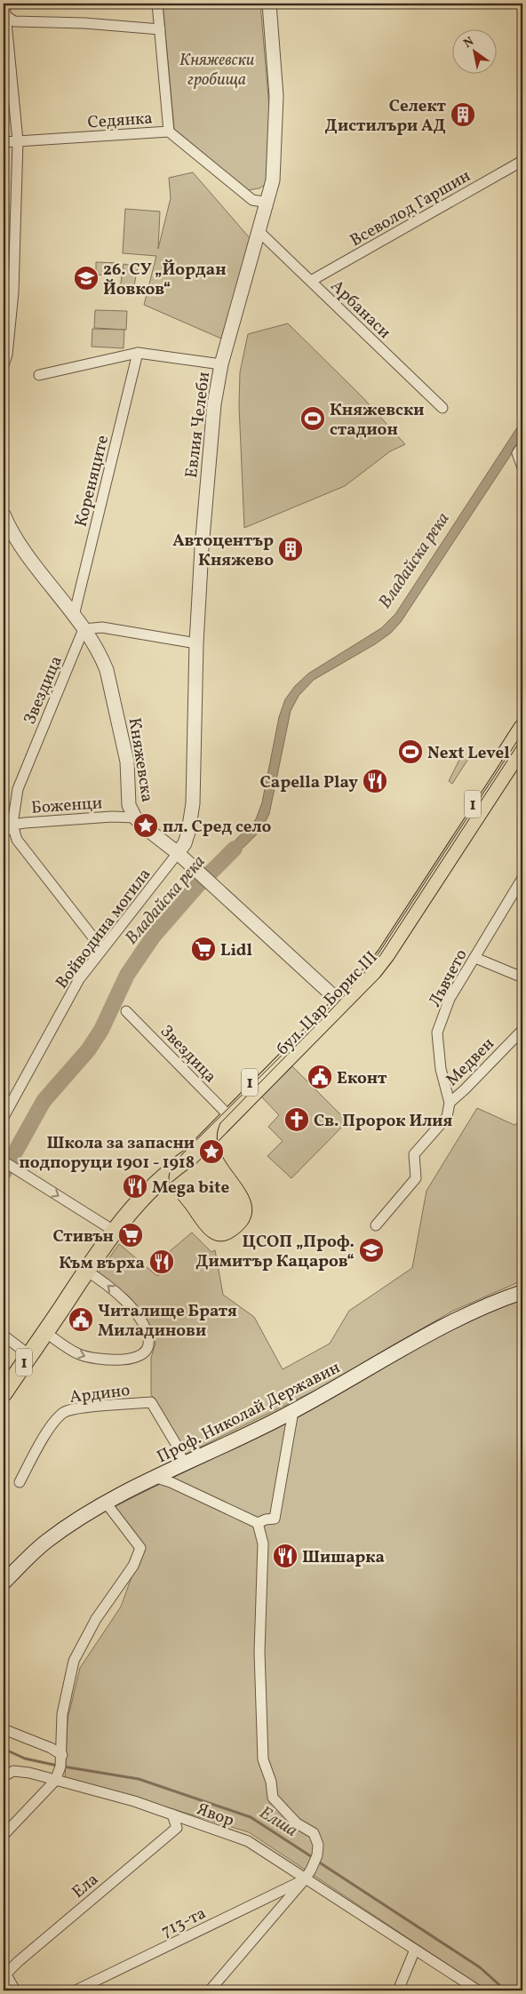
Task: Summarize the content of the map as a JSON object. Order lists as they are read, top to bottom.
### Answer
{
  "streets": {
    "main road": ["1", "бул. Цар Борис III", "Проф. Николай Державин"],
    "street": [
      "Седянка",
      "Всеволод Гаршин",
      "Арбанаси",
      "Евлия Челеби",
      "Кореняците",
      "Звездица",
      "Княжевска",
      "Боженци",
      "Войводина могила",
      "Лъвчето",
      "Медвен",
      "Ардино",
      "Явор",
      "Ела",
      "713-та"
    ]
  },
  "crossings": [
    ["Седянка", "Евлия Челеби"],
    ["Всеволод Гаршин", "Арбанаси"],
    ["Арбанаси", "Евлия Челеби"],
    ["Евлия Челеби", "Княжевска"],
    ["Евлия Челеби", "Войводина могила"],
    ["Кореняците", "Княжевска"],
    ["Звездица", "Княжевска"],
    ["Звездица", "Боженци"],
    ["Звездица", "бул. Цар Борис III"],
    ["Княжевска", "Боженци"],
    ["Княжевска", "Войводина могила"],
    ["Княжевска", "бул. Цар Борис III"],
    ["Лъвчето", "Медвен"],
    ["Ардино", "Проф. Николай Державин"],
    ["Явор", "Ела"],
    ["Явор", "713-та"]
  ],
  "water": ["Владайска река", "Елша"],
  "parks": ["Княжевски гробища"],
  "places": {
    "building": ["Селект Дистилъри АД", "Автоцентър Княжево"],
    "school or university": ["26. СУ „Йордан Йовков“", "ЦСОП „Проф. Димитър Кацаров“"],
    "sports": ["Княжевски стадион", "Next Level"],
    "restaurant": [
      "Capella Play",
      "Mega bite",
      "Към върха",
      "Шишарка"
    ],
    "place": ["пл. Сред село", "Школа за запасни подпоруци 1901 - 1918"],
    "supermarket": ["Lidl", "Стивън"],
    "public building": ["Еконт", "Читалище Братя Миладинови"],
    "church": ["Св. Пророк Илия"]
  },
  "north": "top left"
}
